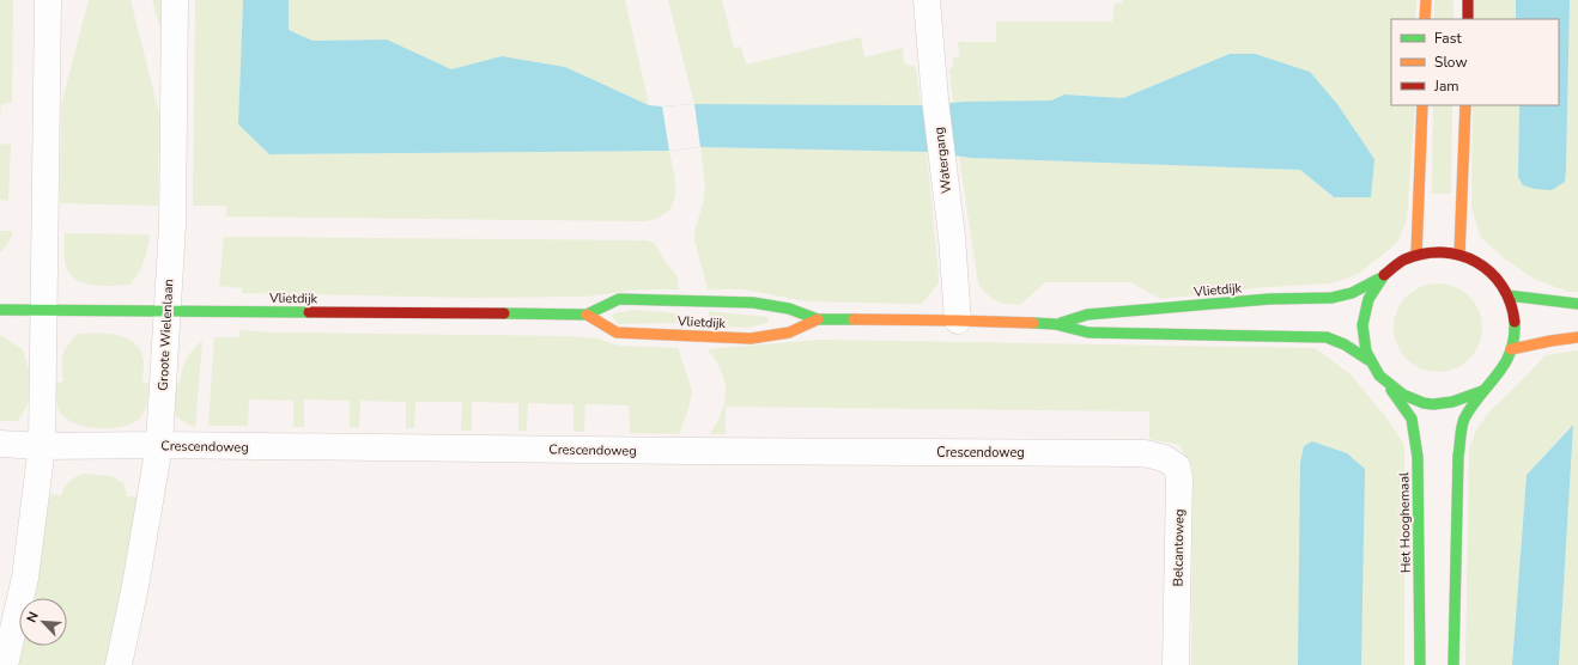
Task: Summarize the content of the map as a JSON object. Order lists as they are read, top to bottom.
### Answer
{
  "streets": {
    "street": [
      "Watergang",
      "Vlietdijk",
      "Groote Wielenlaan",
      "Crescendoweg",
      "Het Hooghemaal",
      "Belcantoweg"
    ]
  },
  "crossings": [
    ["Watergang", "Vlietdijk"],
    ["Vlietdijk", "Groote Wielenlaan"],
    ["Vlietdijk", "Het Hooghemaal"],
    ["Groote Wielenlaan", "Crescendoweg"],
    ["Crescendoweg", "Belcantoweg"]
  ],
  "legend": ["Fast", "Slow", "Jam"],
  "north": "top left"
}
